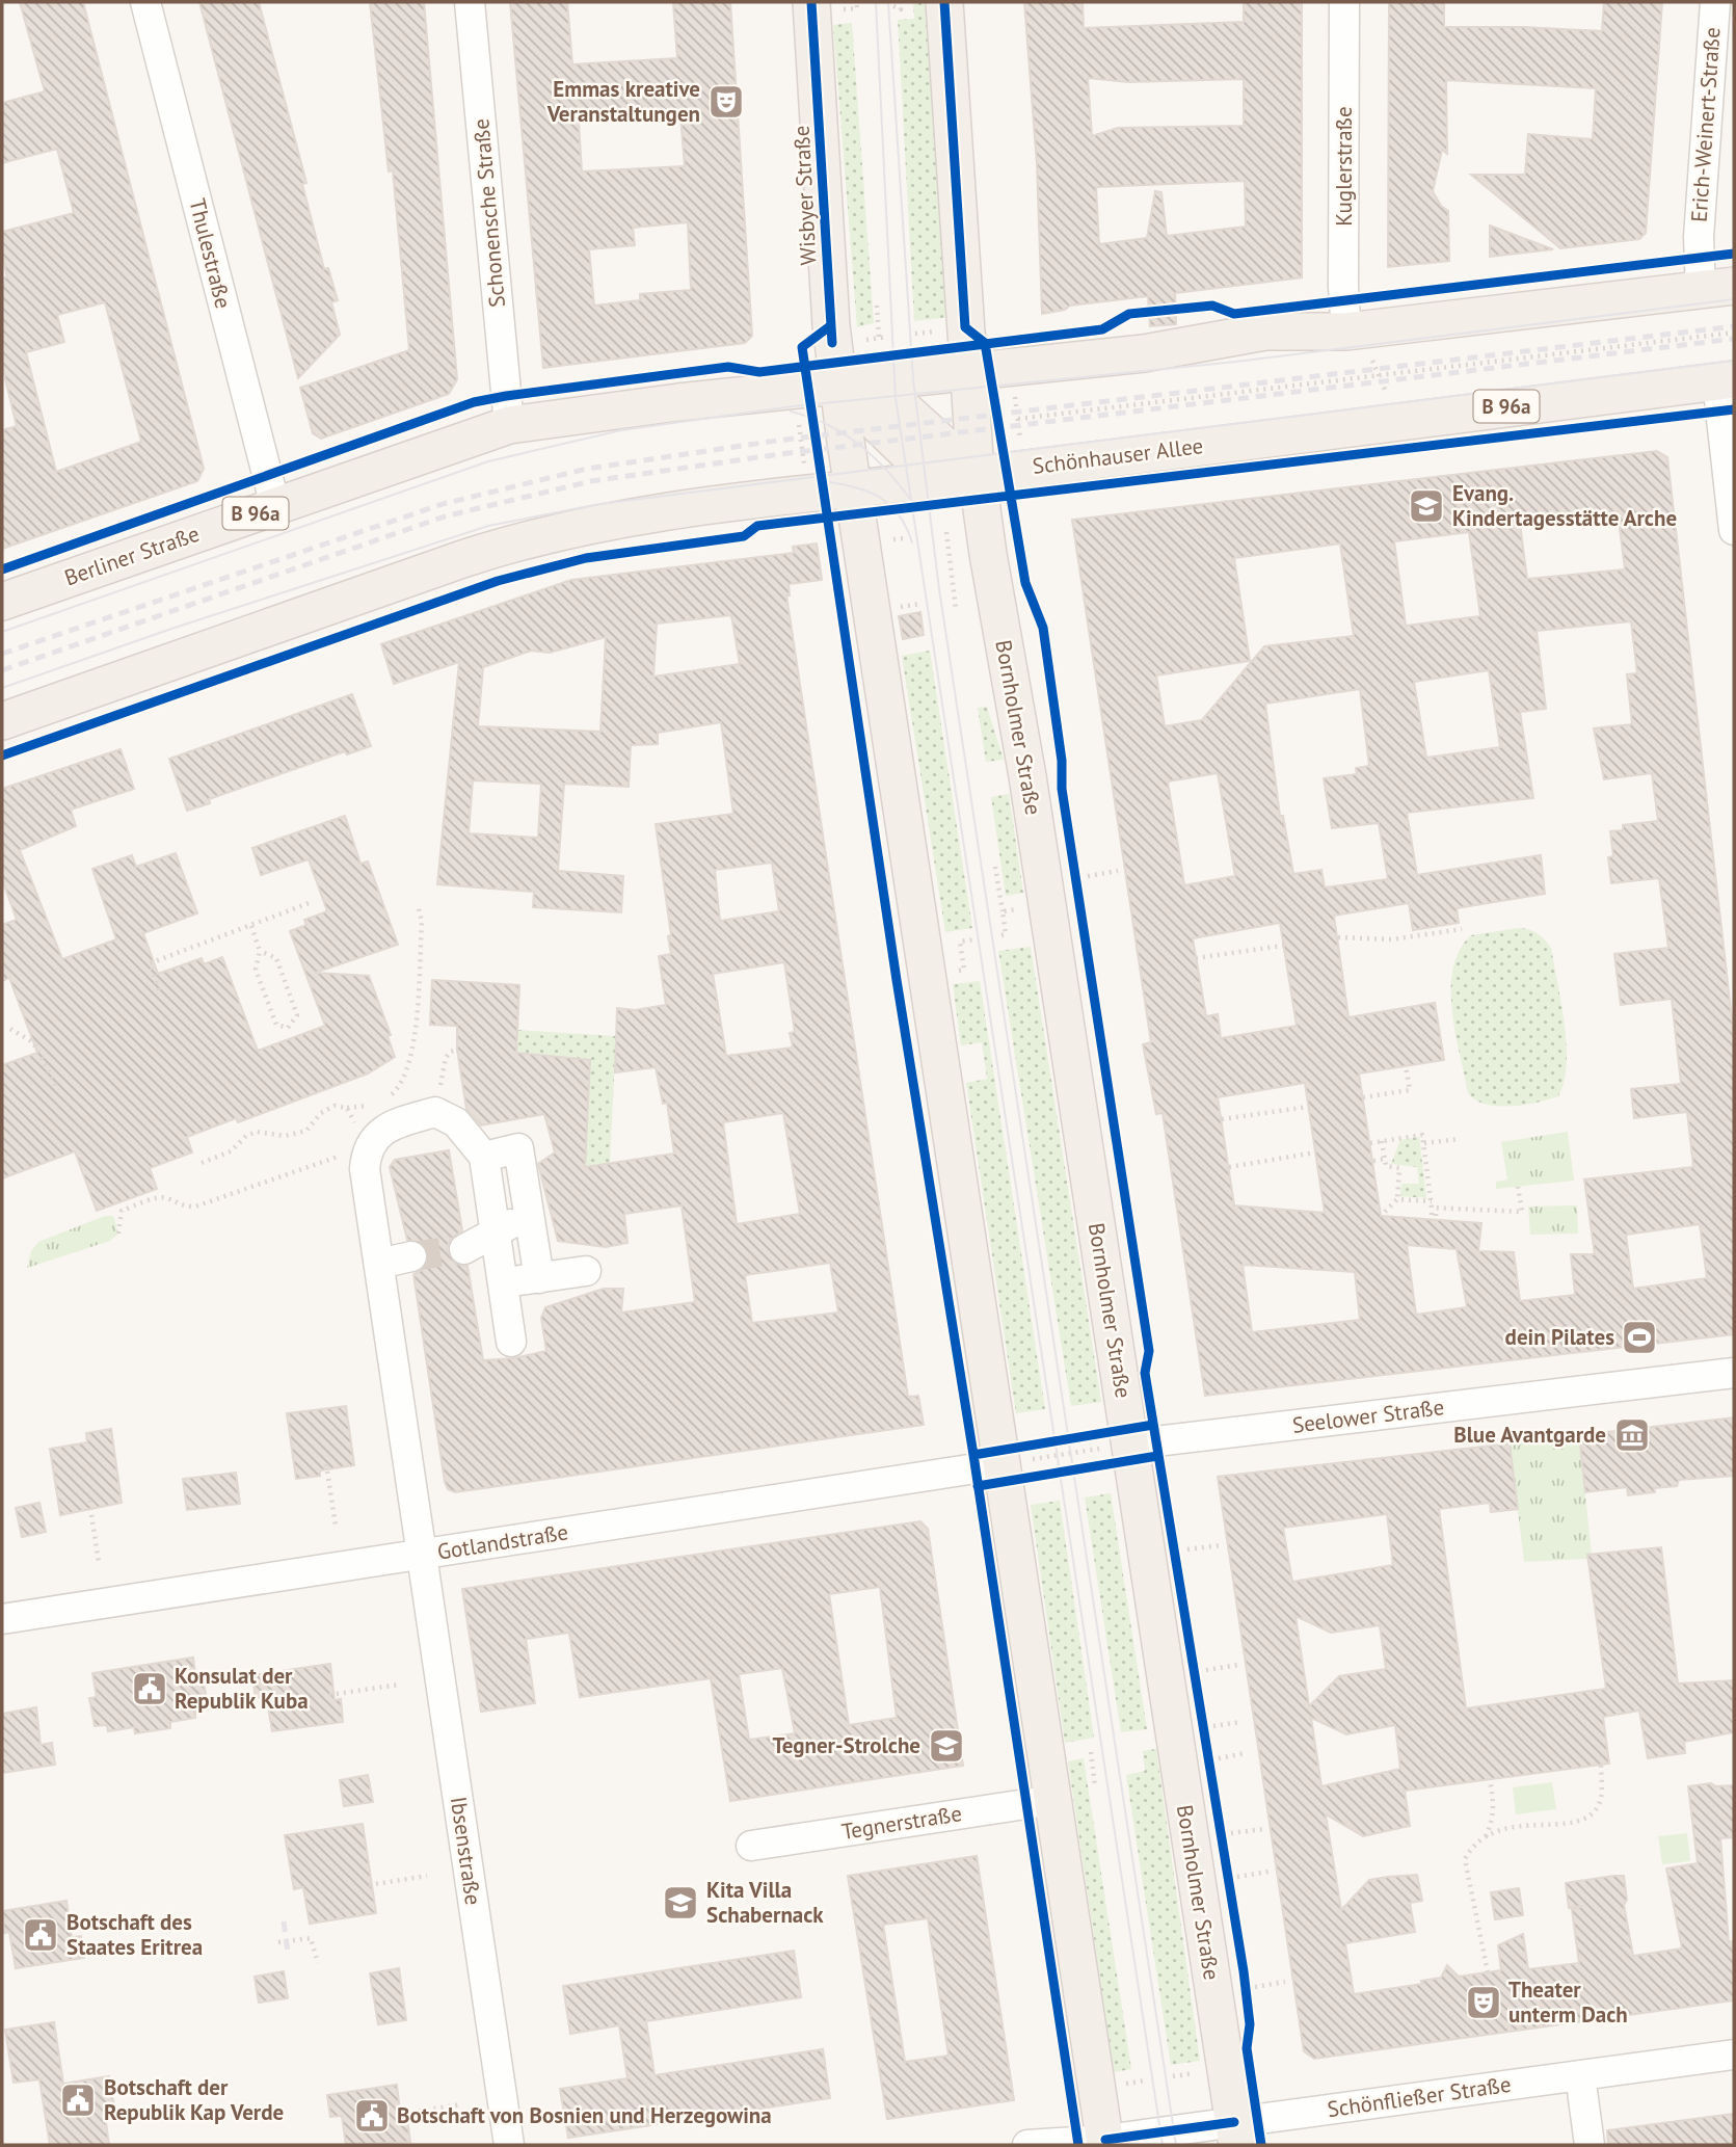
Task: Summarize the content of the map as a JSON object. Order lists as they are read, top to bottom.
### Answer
{
  "streets": {
    "main road": [
      "Wisbyer Straße",
      "B 96a",
      "Schönhauser Allee",
      "Berliner Straße",
      "Bornholmer Straße"
    ],
    "street": [
      "Erich-Weinert-Straße",
      "Kuglerstraße",
      "Schonensche Straße",
      "Thulestraße",
      "Seelower Straße",
      "Gotlandstraße",
      "Tegnerstraße",
      "Ibsenstraße",
      "Schönfließer Straße"
    ]
  },
  "crossings": [
    ["Erich-Weinert-Straße", "B 96a"],
    ["Kuglerstraße", "B 96a"],
    ["Wisbyer Straße", "B 96a"],
    ["Wisbyer Straße", "Schönhauser Allee"],
    ["Schonensche Straße", "B 96a"],
    ["Schonensche Straße", "Berliner Straße"],
    ["Thulestraße", "Berliner Straße"],
    ["B 96a", "Berliner Straße"],
    ["Schönhauser Allee", "Bornholmer Straße"],
    ["Bornholmer Straße", "Seelower Straße"],
    ["Bornholmer Straße", "Schönfließer Straße"],
    ["Gotlandstraße", "Ibsenstraße"]
  ],
  "places": {
    "theatre": ["Emmas kreative Veranstaltungen", "Theater unterm Dach"],
    "school or university": ["Evang. Kindertagesstätte Arche", "Tegner-Strolche", "Kita Villa Schabernack"],
    "sports": ["dein Pilates"],
    "museum": ["Blue Avantgarde"],
    "public building": [
      "Konsulat der Republik Kuba",
      "Botschaft des Staates Eritrea",
      "Botschaft der Republik Kap Verde",
      "Botschaft von Bosnien und Herzegowina"
    ]
  }
}
